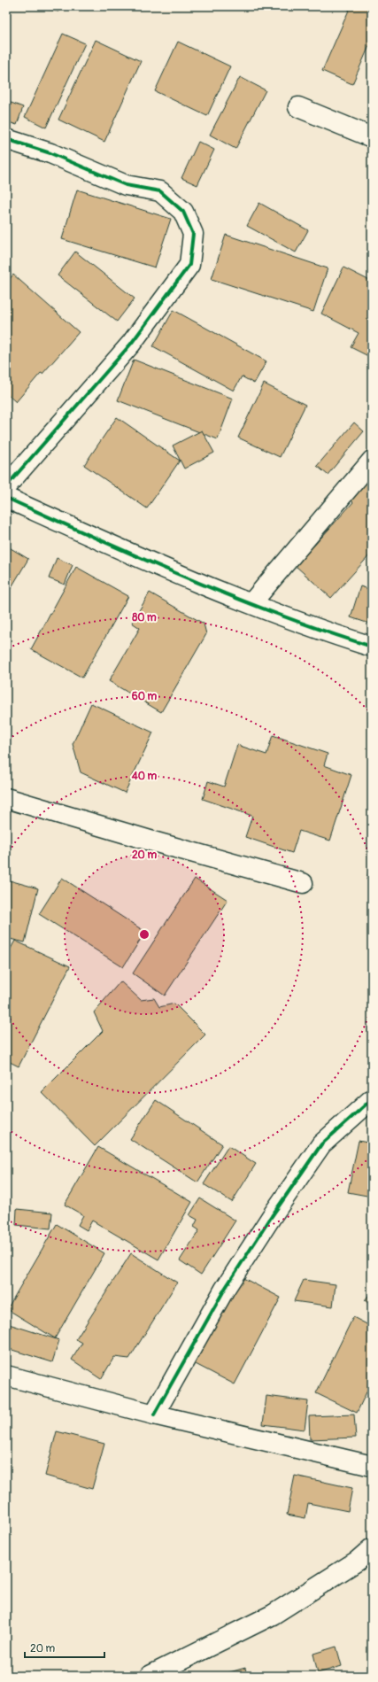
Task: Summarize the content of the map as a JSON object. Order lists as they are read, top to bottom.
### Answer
{
  "scale_bar": "20 m",
  "rings": [
    "80 m",
    "60 m",
    "40 m",
    "20 m"
  ]
}
